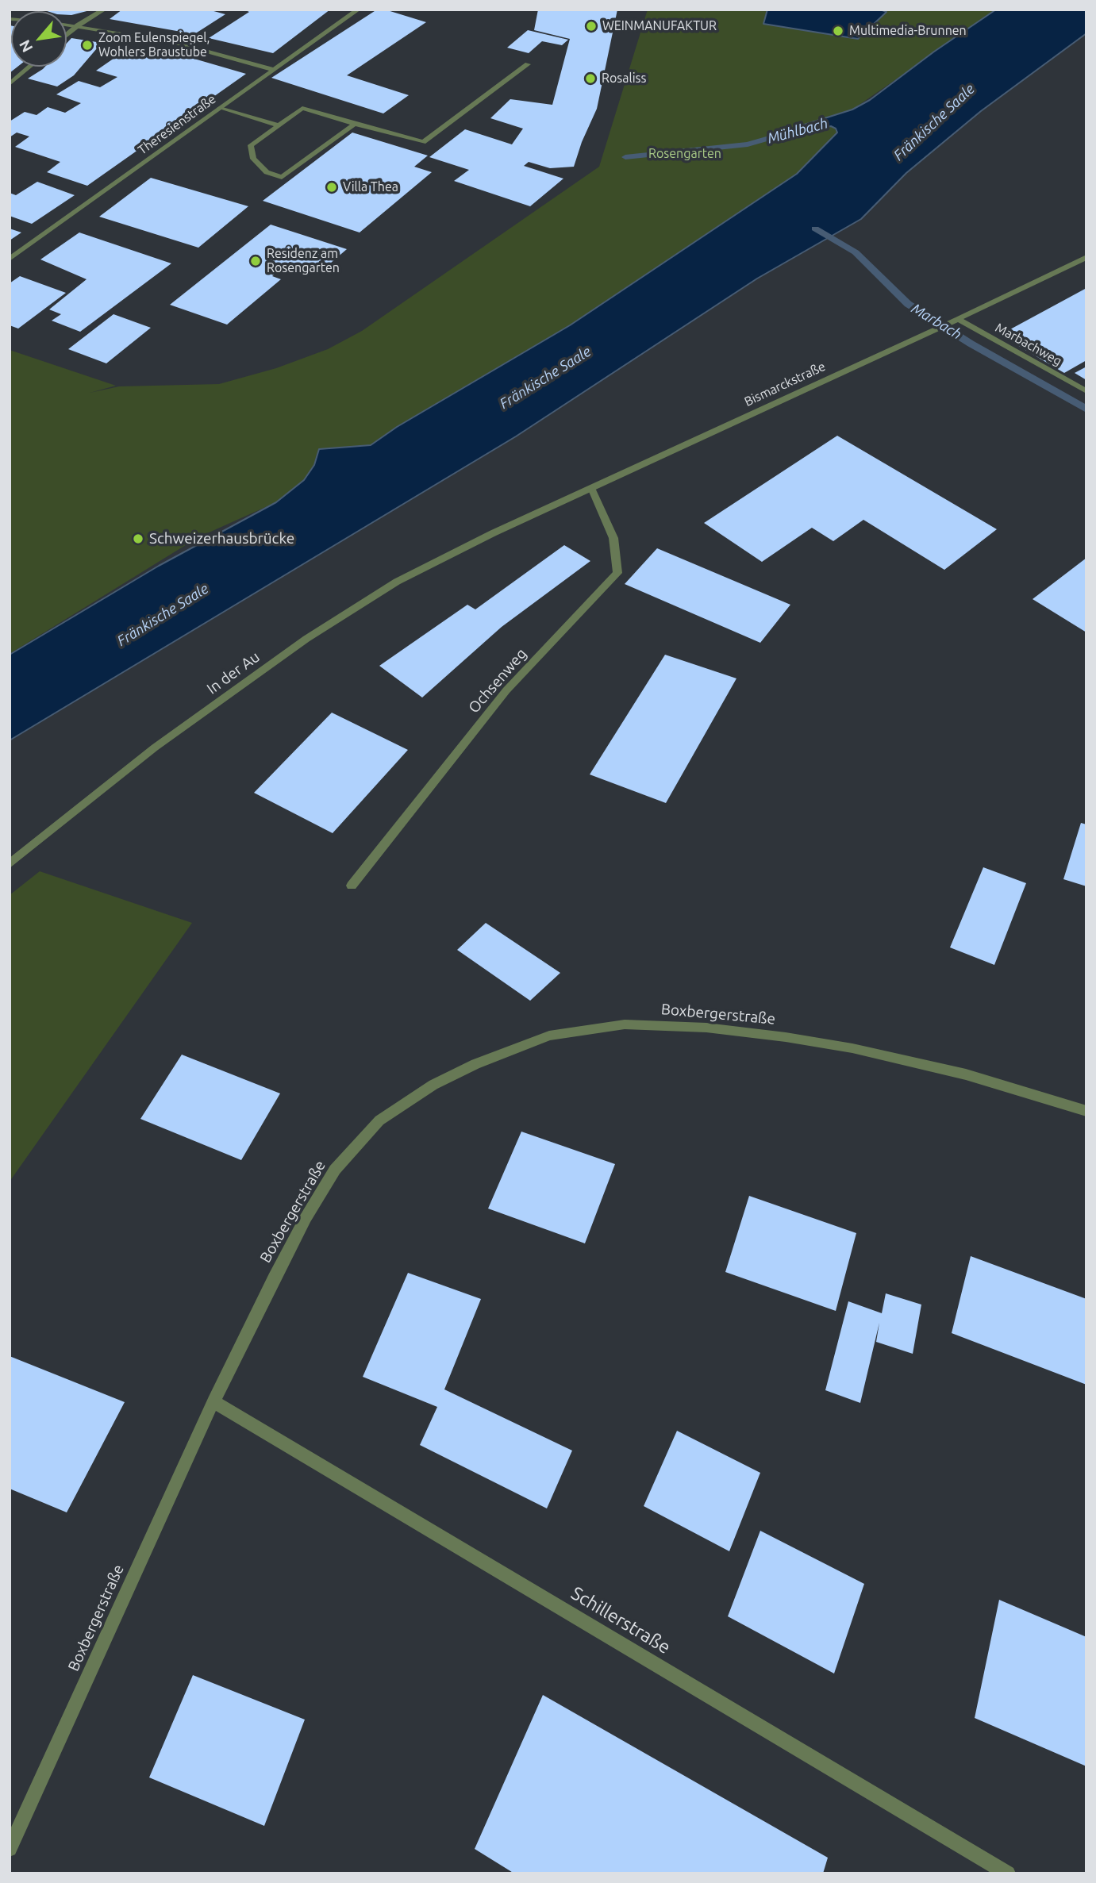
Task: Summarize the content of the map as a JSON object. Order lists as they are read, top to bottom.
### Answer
{
  "streets": {
    "street": [
      "Theresienstraße",
      "Marbachweg",
      "Bismarckstraße",
      "In der Au",
      "Ochsenweg",
      "Boxbergerstraße",
      "Schillerstraße"
    ]
  },
  "crossings": [
    ["Marbachweg", "Bismarckstraße"],
    ["Bismarckstraße", "In der Au"],
    ["Bismarckstraße", "Ochsenweg"],
    ["Boxbergerstraße", "Schillerstraße"]
  ],
  "water": ["Fränkische Saale", "Mühlbach", "Marbach"],
  "parks": ["Rosengarten"],
  "places": [
    "WEINMANUFAKTUR",
    "Multimedia-Brunnen",
    "Zoom Eulenspiegel, Wohlers Braustube",
    "Rosaliss",
    "Villa Thea",
    "Residenz am Rosengarten",
    "Schweizerhausbrücke"
  ],
  "north": "bottom left"
}
